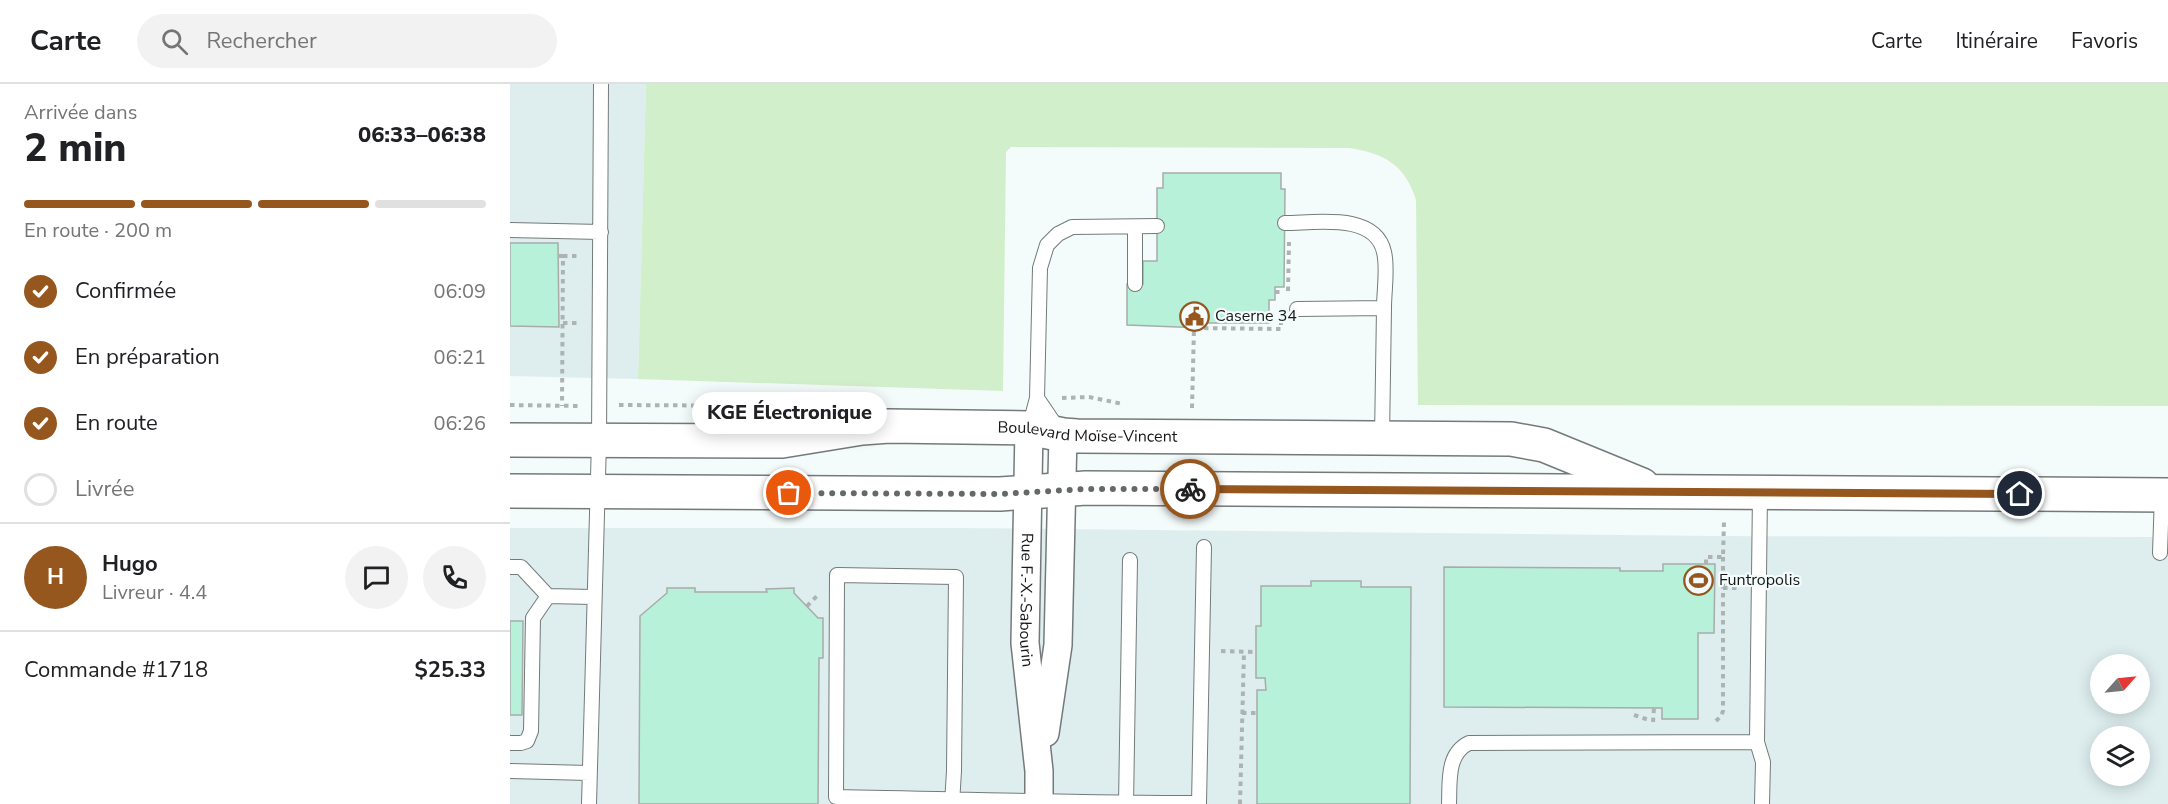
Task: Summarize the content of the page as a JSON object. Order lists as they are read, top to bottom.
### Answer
{
  "streets": {
    "street": ["Boulevard Moïse-Vincent", "Rue F.-X.-Sabourin"]
  },
  "crossings": [
    ["Boulevard Moïse-Vincent", "Rue F.-X.-Sabourin"]
  ],
  "places": {
    "public building": ["Caserne 34"],
    "other": ["KGE Électronique"],
    "sports": ["Funtropolis"]
  },
  "north": "top right",
  "page": {
    "header": "Carte",
    "search": "Rechercher",
    "nav": ["Carte", "Itinéraire", "Favoris"],
    "heading": ["2 min", "Arrivée dans", "06:33–06:38"],
    "panel": [
      "Hugo",
      "Livreur · 4.4",
      "Commande #1718",
      "$25.33"
    ],
    "bar": "En route · 200 m",
    "list": [
      ["Confirmée", "06:09"],
      ["En préparation", "06:21"],
      ["En route", "06:26"],
      "Livrée"
    ],
    "bubble": "KGE Électronique",
    "round": "H"
  }
}
